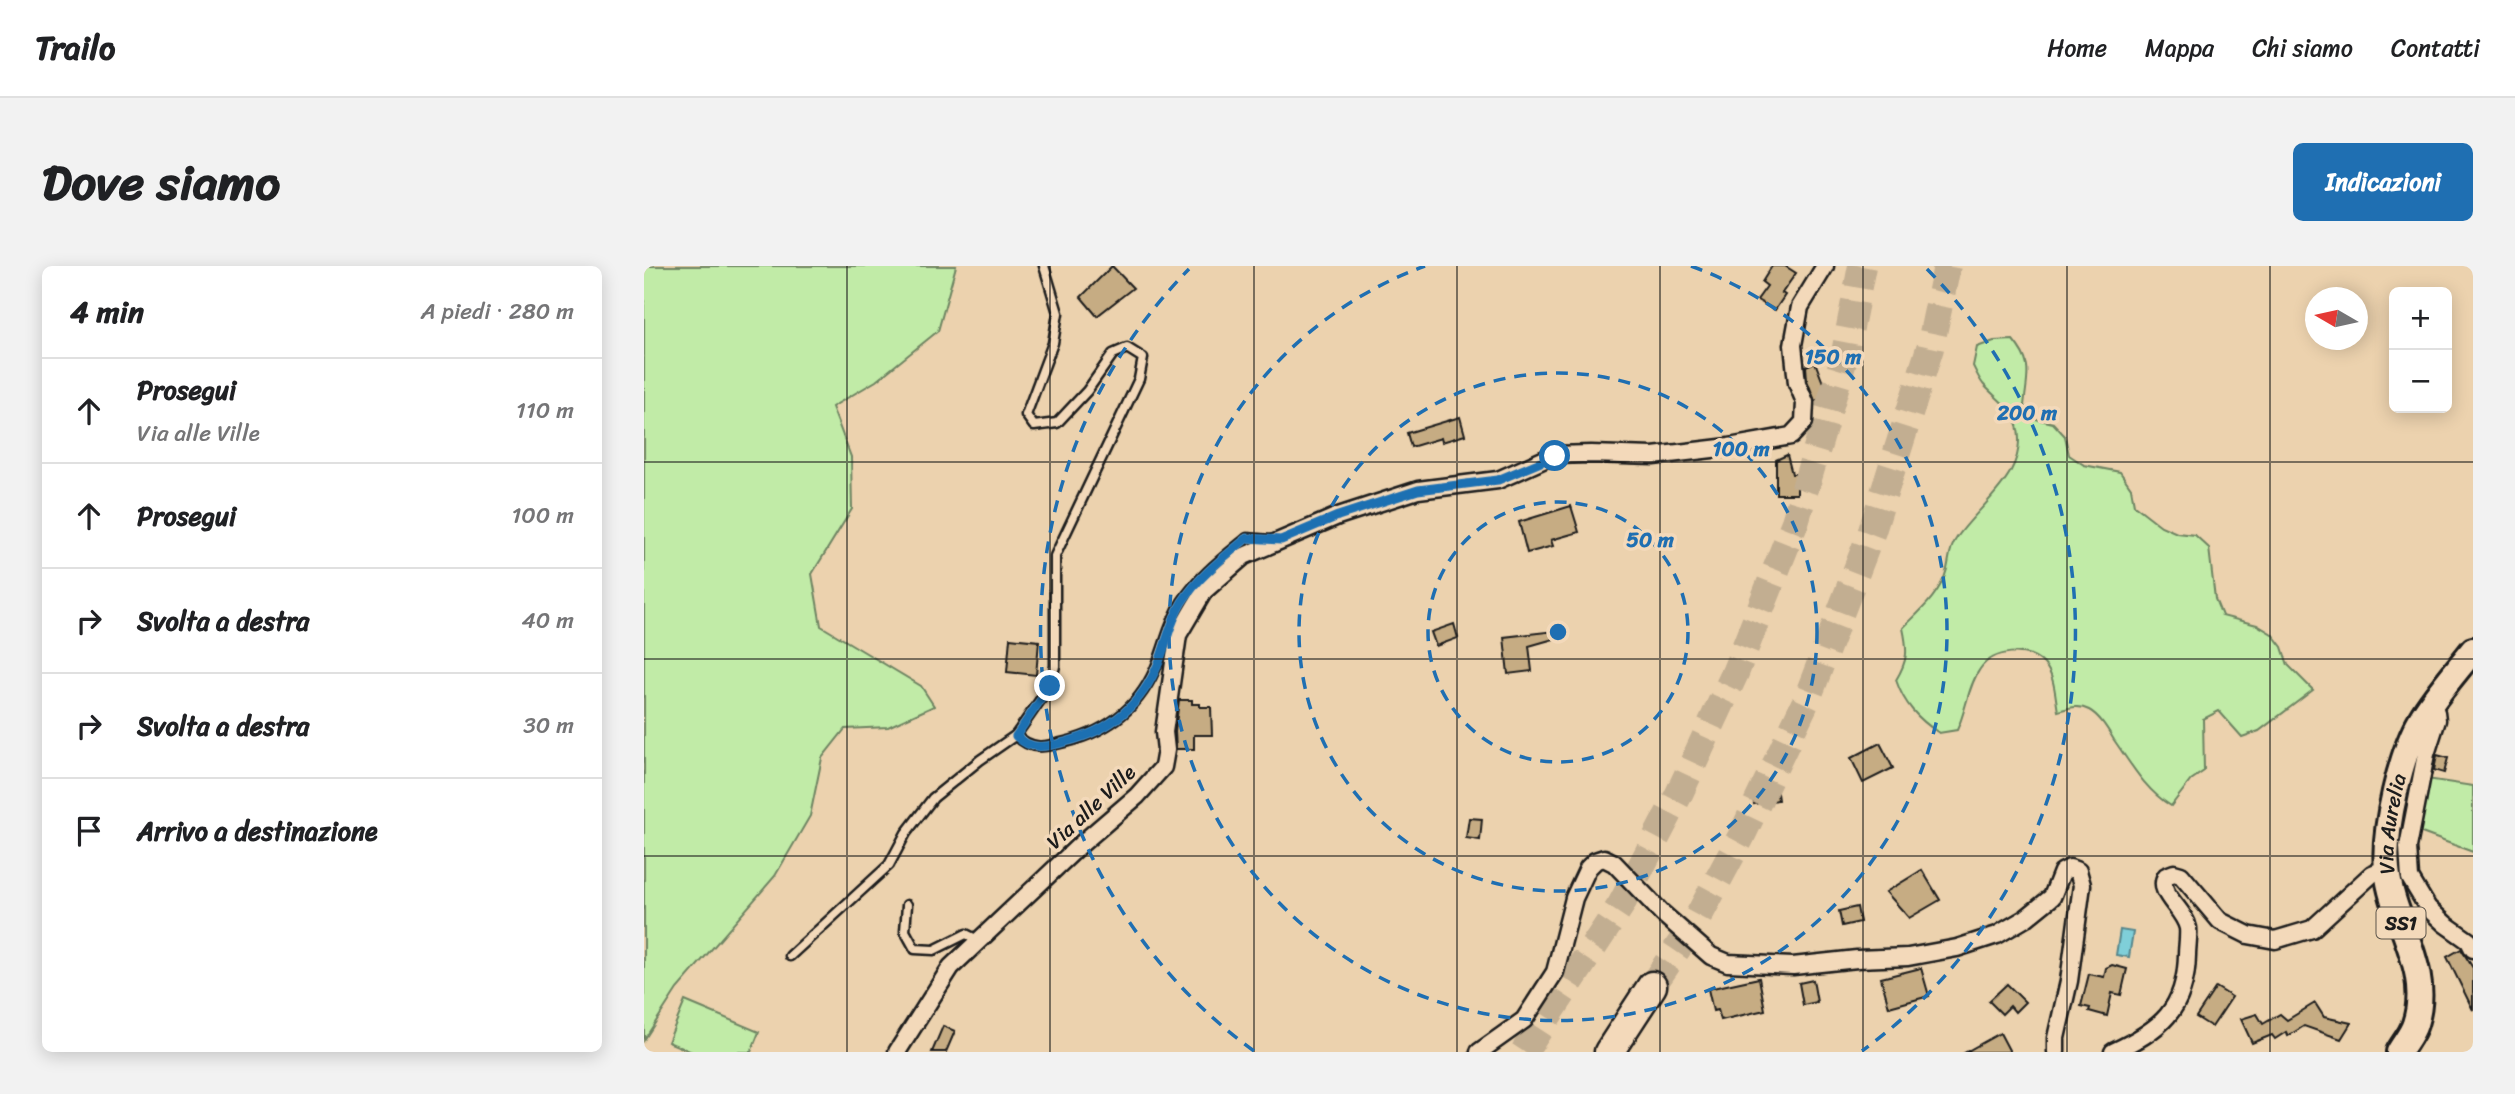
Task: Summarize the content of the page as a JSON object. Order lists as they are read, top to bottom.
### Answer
{
  "streets": {
    "main road": ["Via Aurelia", "SS1"],
    "street": ["Via alle Ville"]
  },
  "north": "left",
  "page": {
    "header": "Trailo",
    "nav": [
      "Home",
      "Mappa",
      "Chi siamo",
      "Contatti"
    ],
    "title": "Dove siamo",
    "buttons": "Indicazioni",
    "heading": ["4 min", "A piedi · 280 m"],
    "map_buttons": ["+", "−"],
    "list": [
      ["Prosegui", "Via alle Ville", "110 m"],
      ["Prosegui", "100 m"],
      ["Svolta a destra", "40 m"],
      ["Svolta a destra", "30 m"],
      "Arrivo a destinazione"
    ]
  },
  "rings": [
    "150 m",
    "200 m",
    "100 m",
    "50 m"
  ]
}
